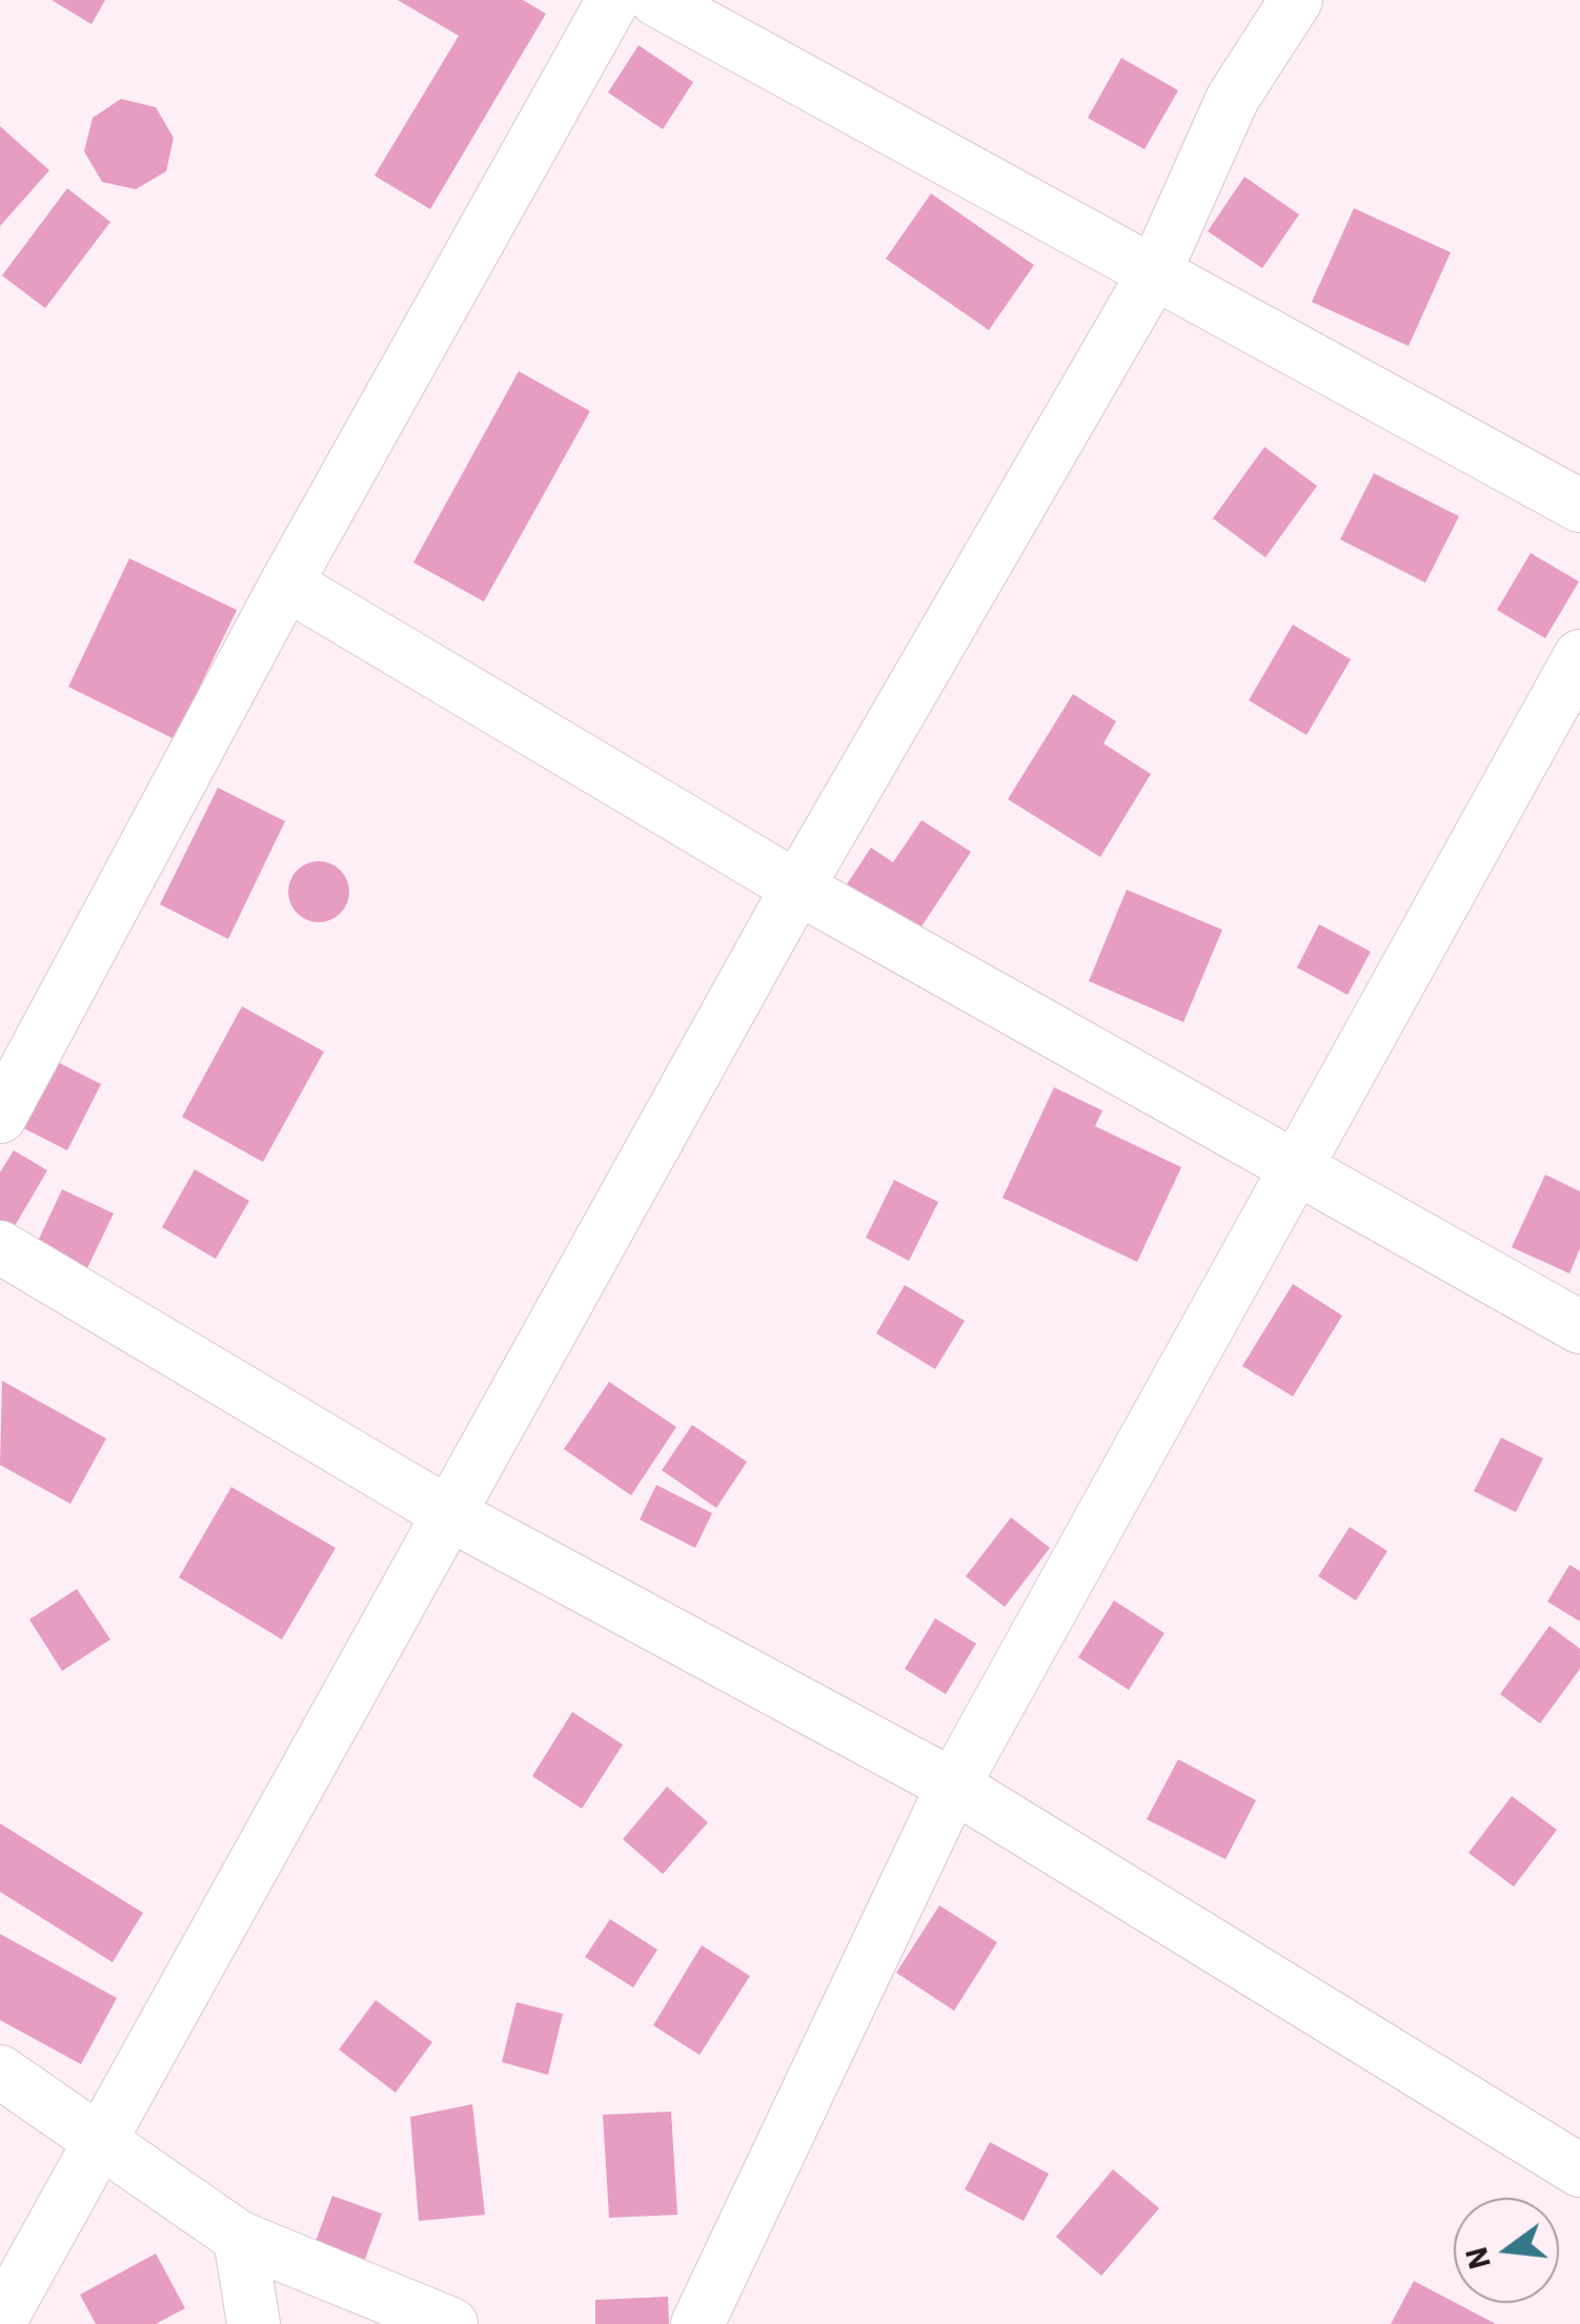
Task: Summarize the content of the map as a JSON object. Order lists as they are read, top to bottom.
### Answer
{
  "north": "left"
}
